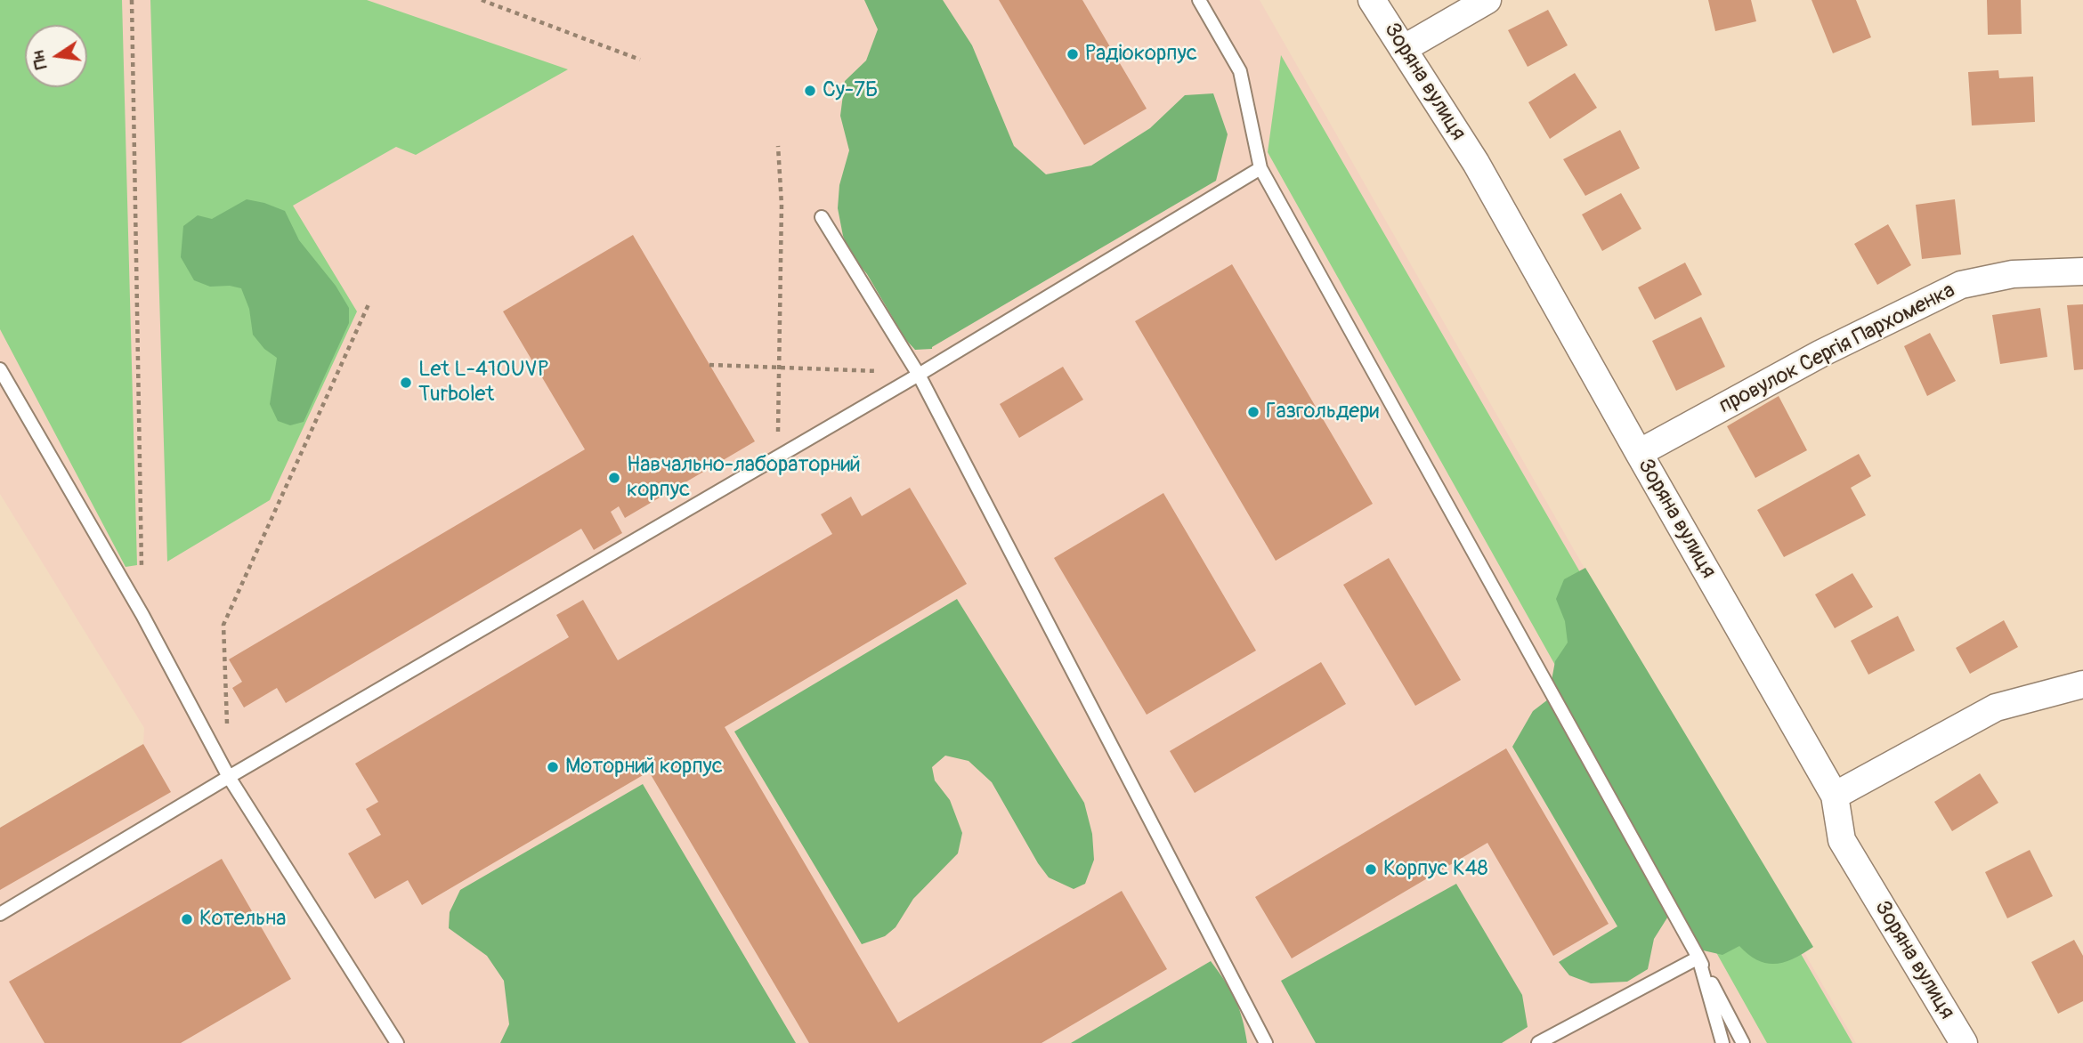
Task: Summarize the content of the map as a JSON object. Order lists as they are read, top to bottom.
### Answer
{
  "streets": {
    "street": ["Зоряна вулиця", "провулок Сергія Пархоменка"]
  },
  "crossings": [
    ["Зоряна вулиця", "провулок Сергія Пархоменка"]
  ],
  "places": [
    "Радіокорпус",
    "Су-7Б",
    "Let L-410UVP Turbolet",
    "Газгольдери",
    "Навчально-лабораторний корпус",
    "Моторний корпус",
    "Корпус К48",
    "Котельна"
  ],
  "north": "left"
}
